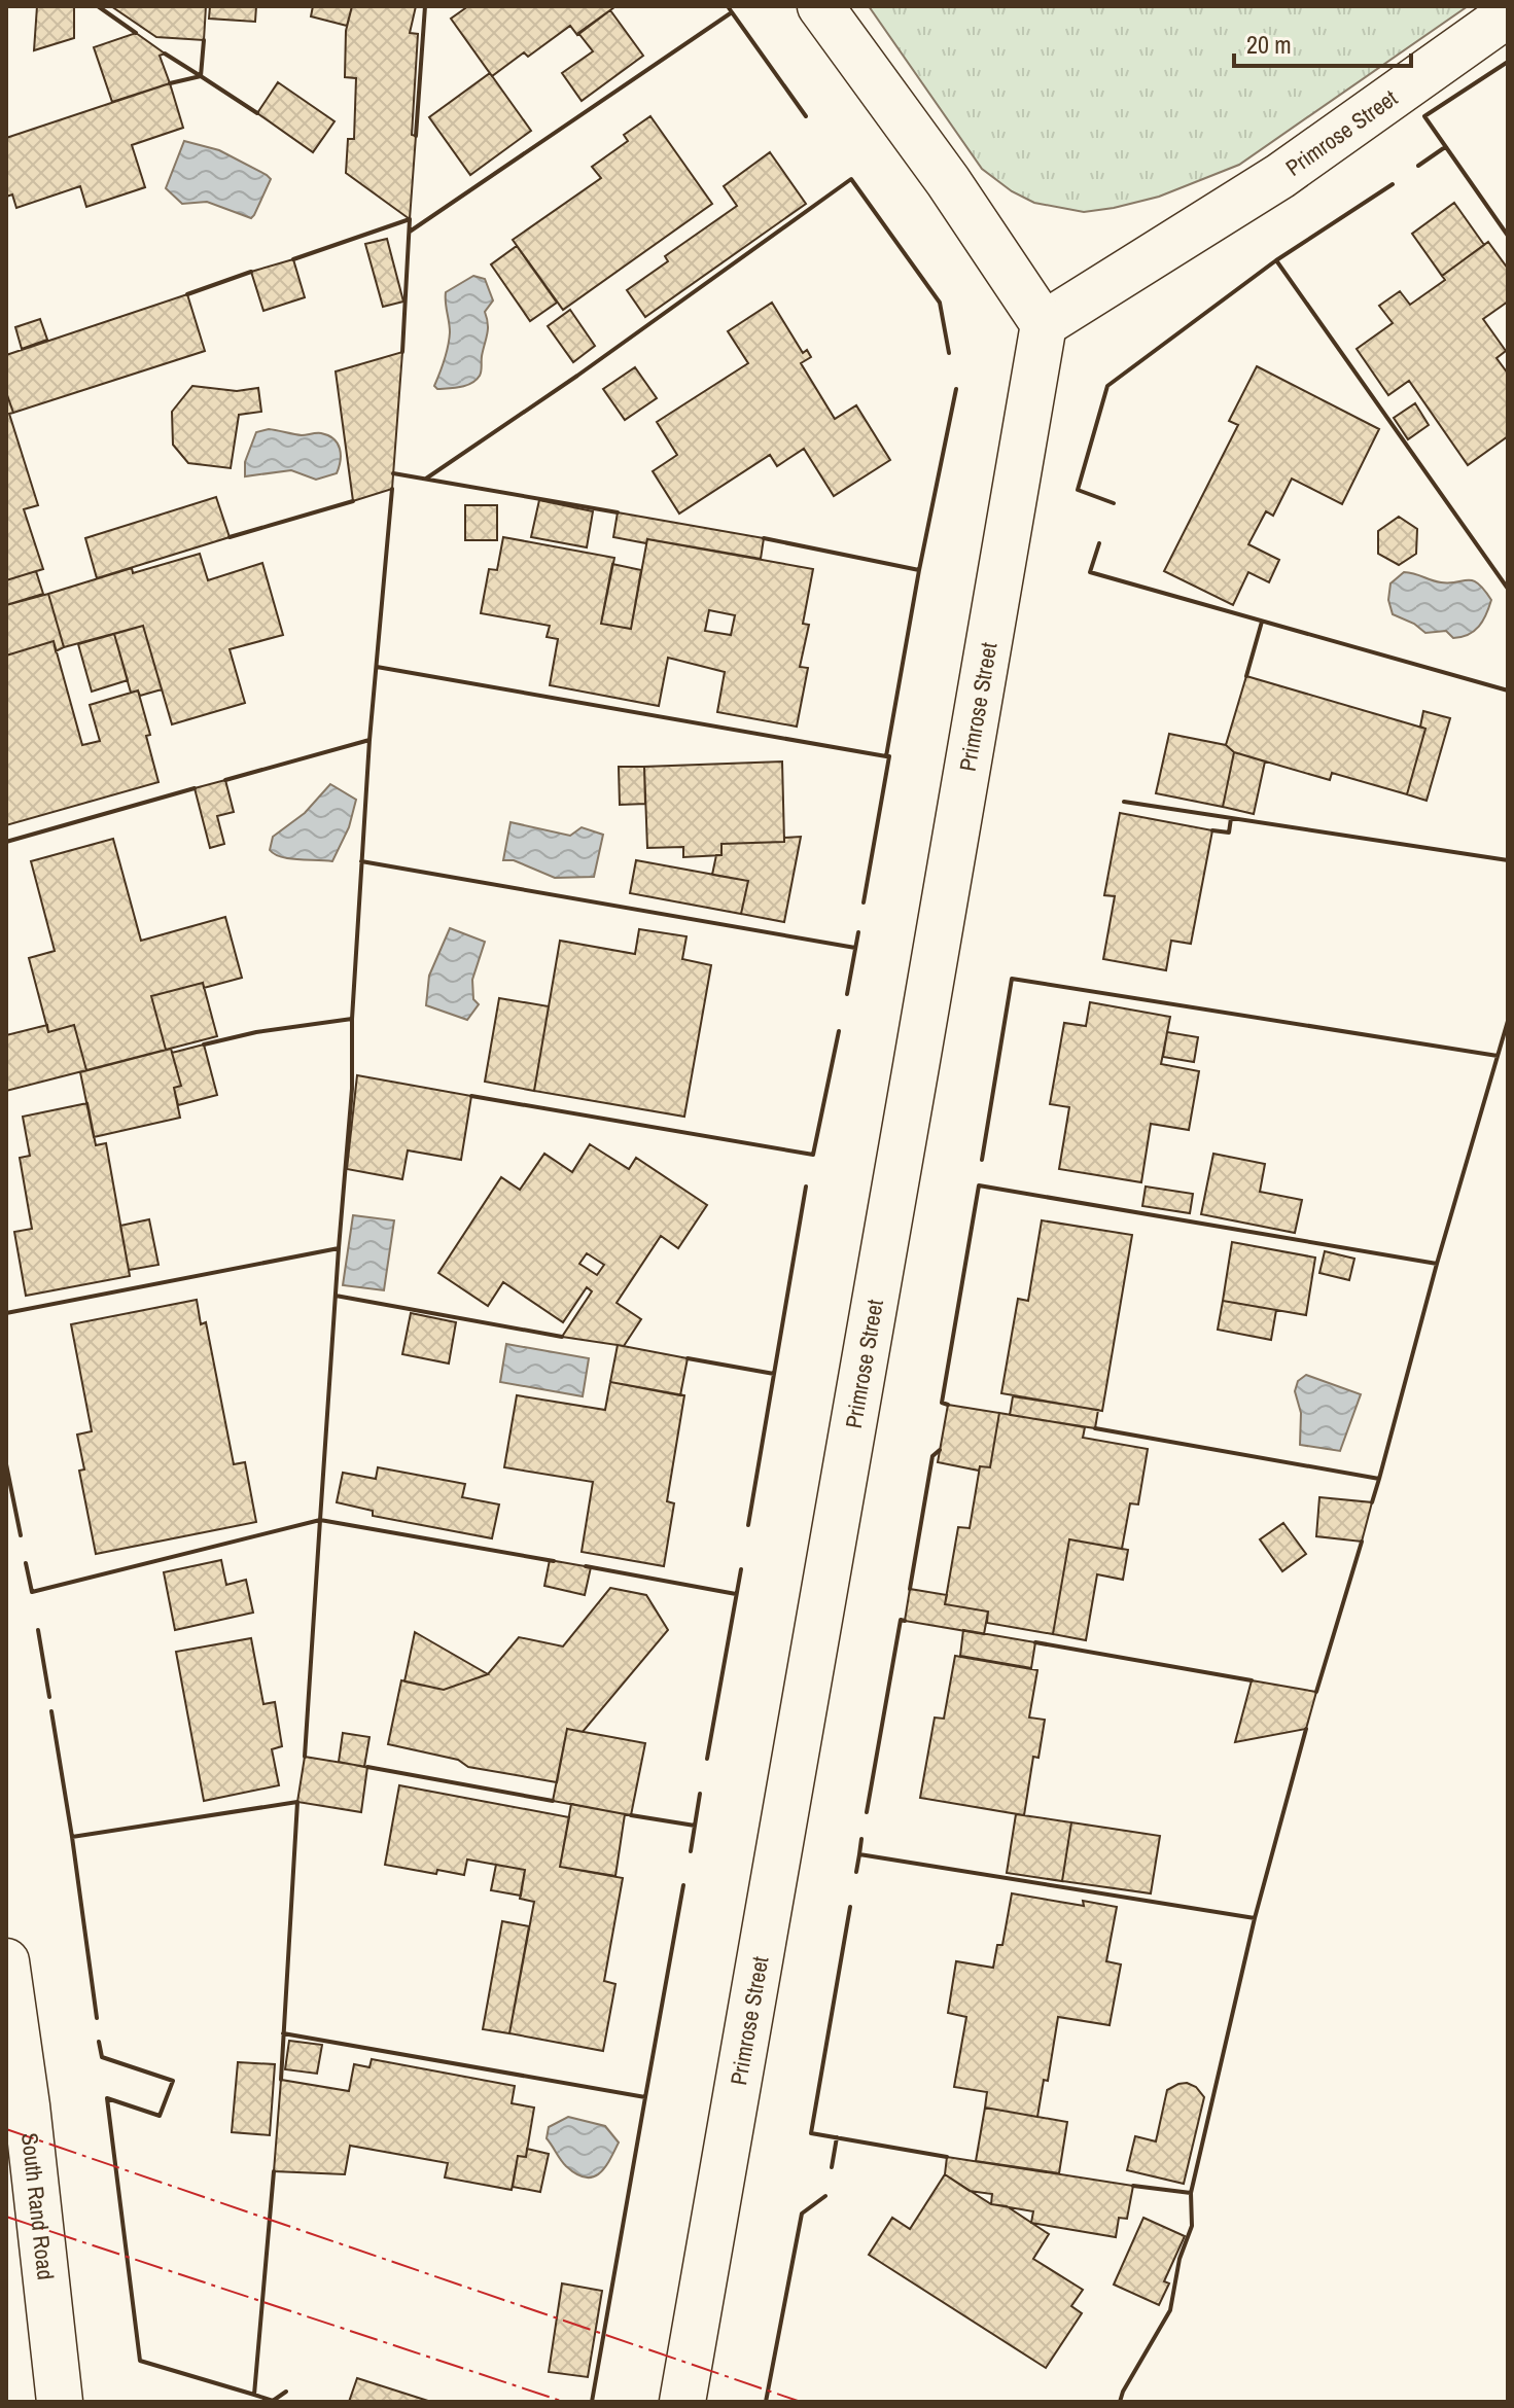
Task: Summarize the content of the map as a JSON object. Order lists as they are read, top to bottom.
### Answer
{
  "streets": {
    "street": ["Primrose Street", "South Rand Road"]
  },
  "scale_bar": "20 m"
}
